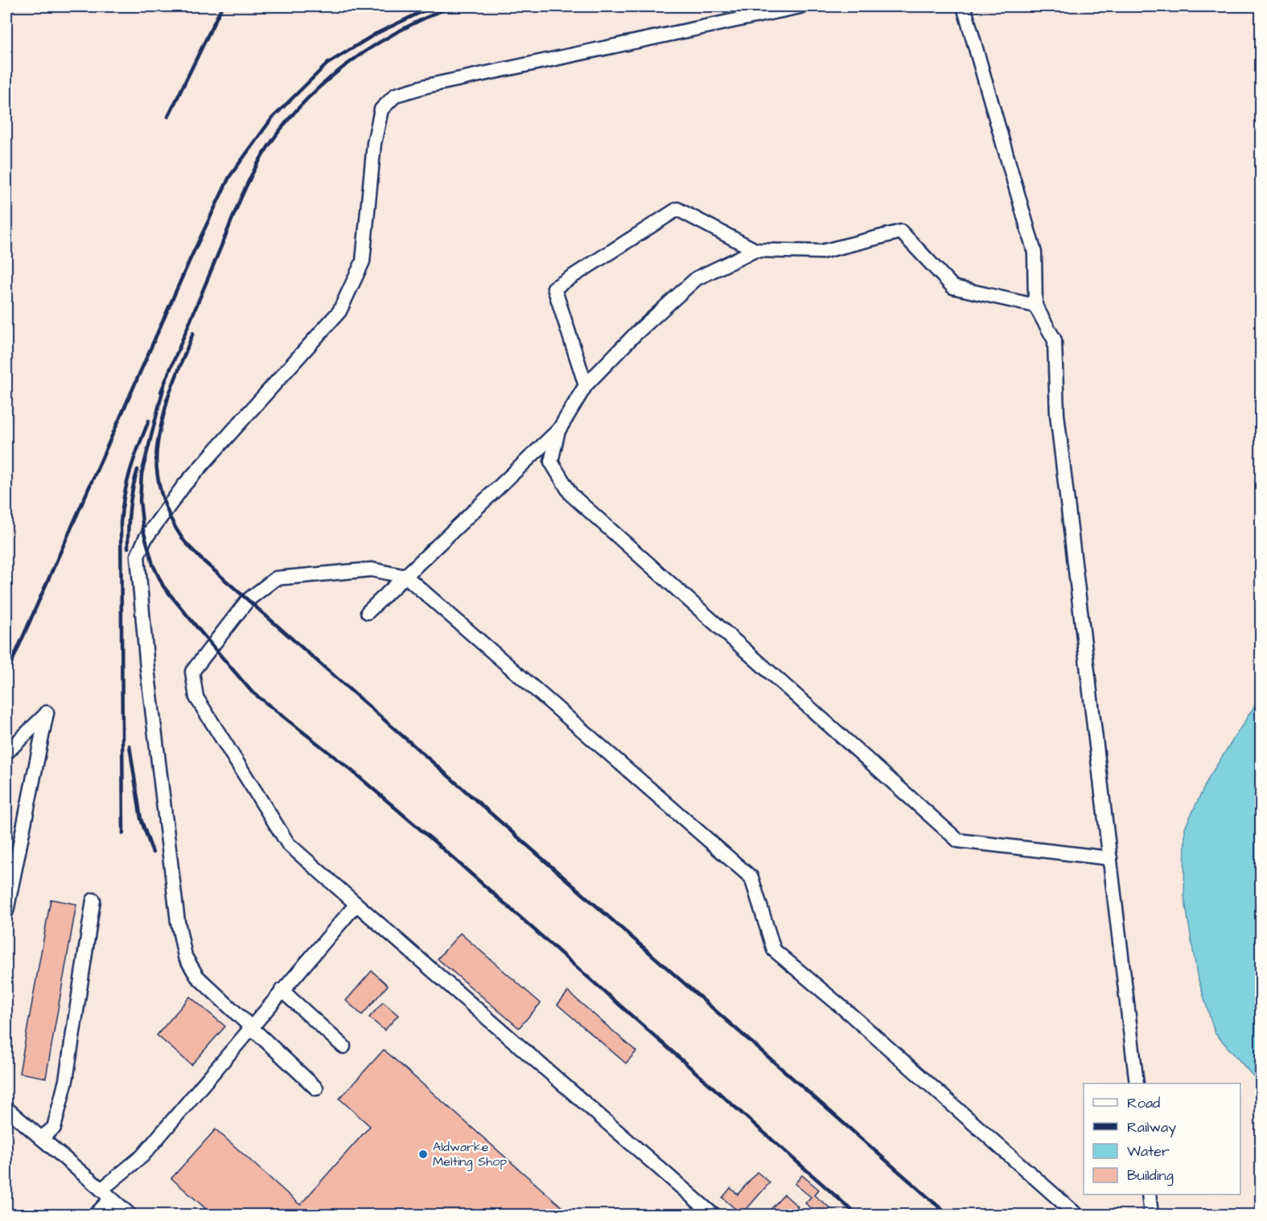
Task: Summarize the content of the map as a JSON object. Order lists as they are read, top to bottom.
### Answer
{
  "places": ["Aldwarke Melting Shop"],
  "legend": [
    "Road",
    "Railway",
    "Water",
    "Building"
  ]
}
